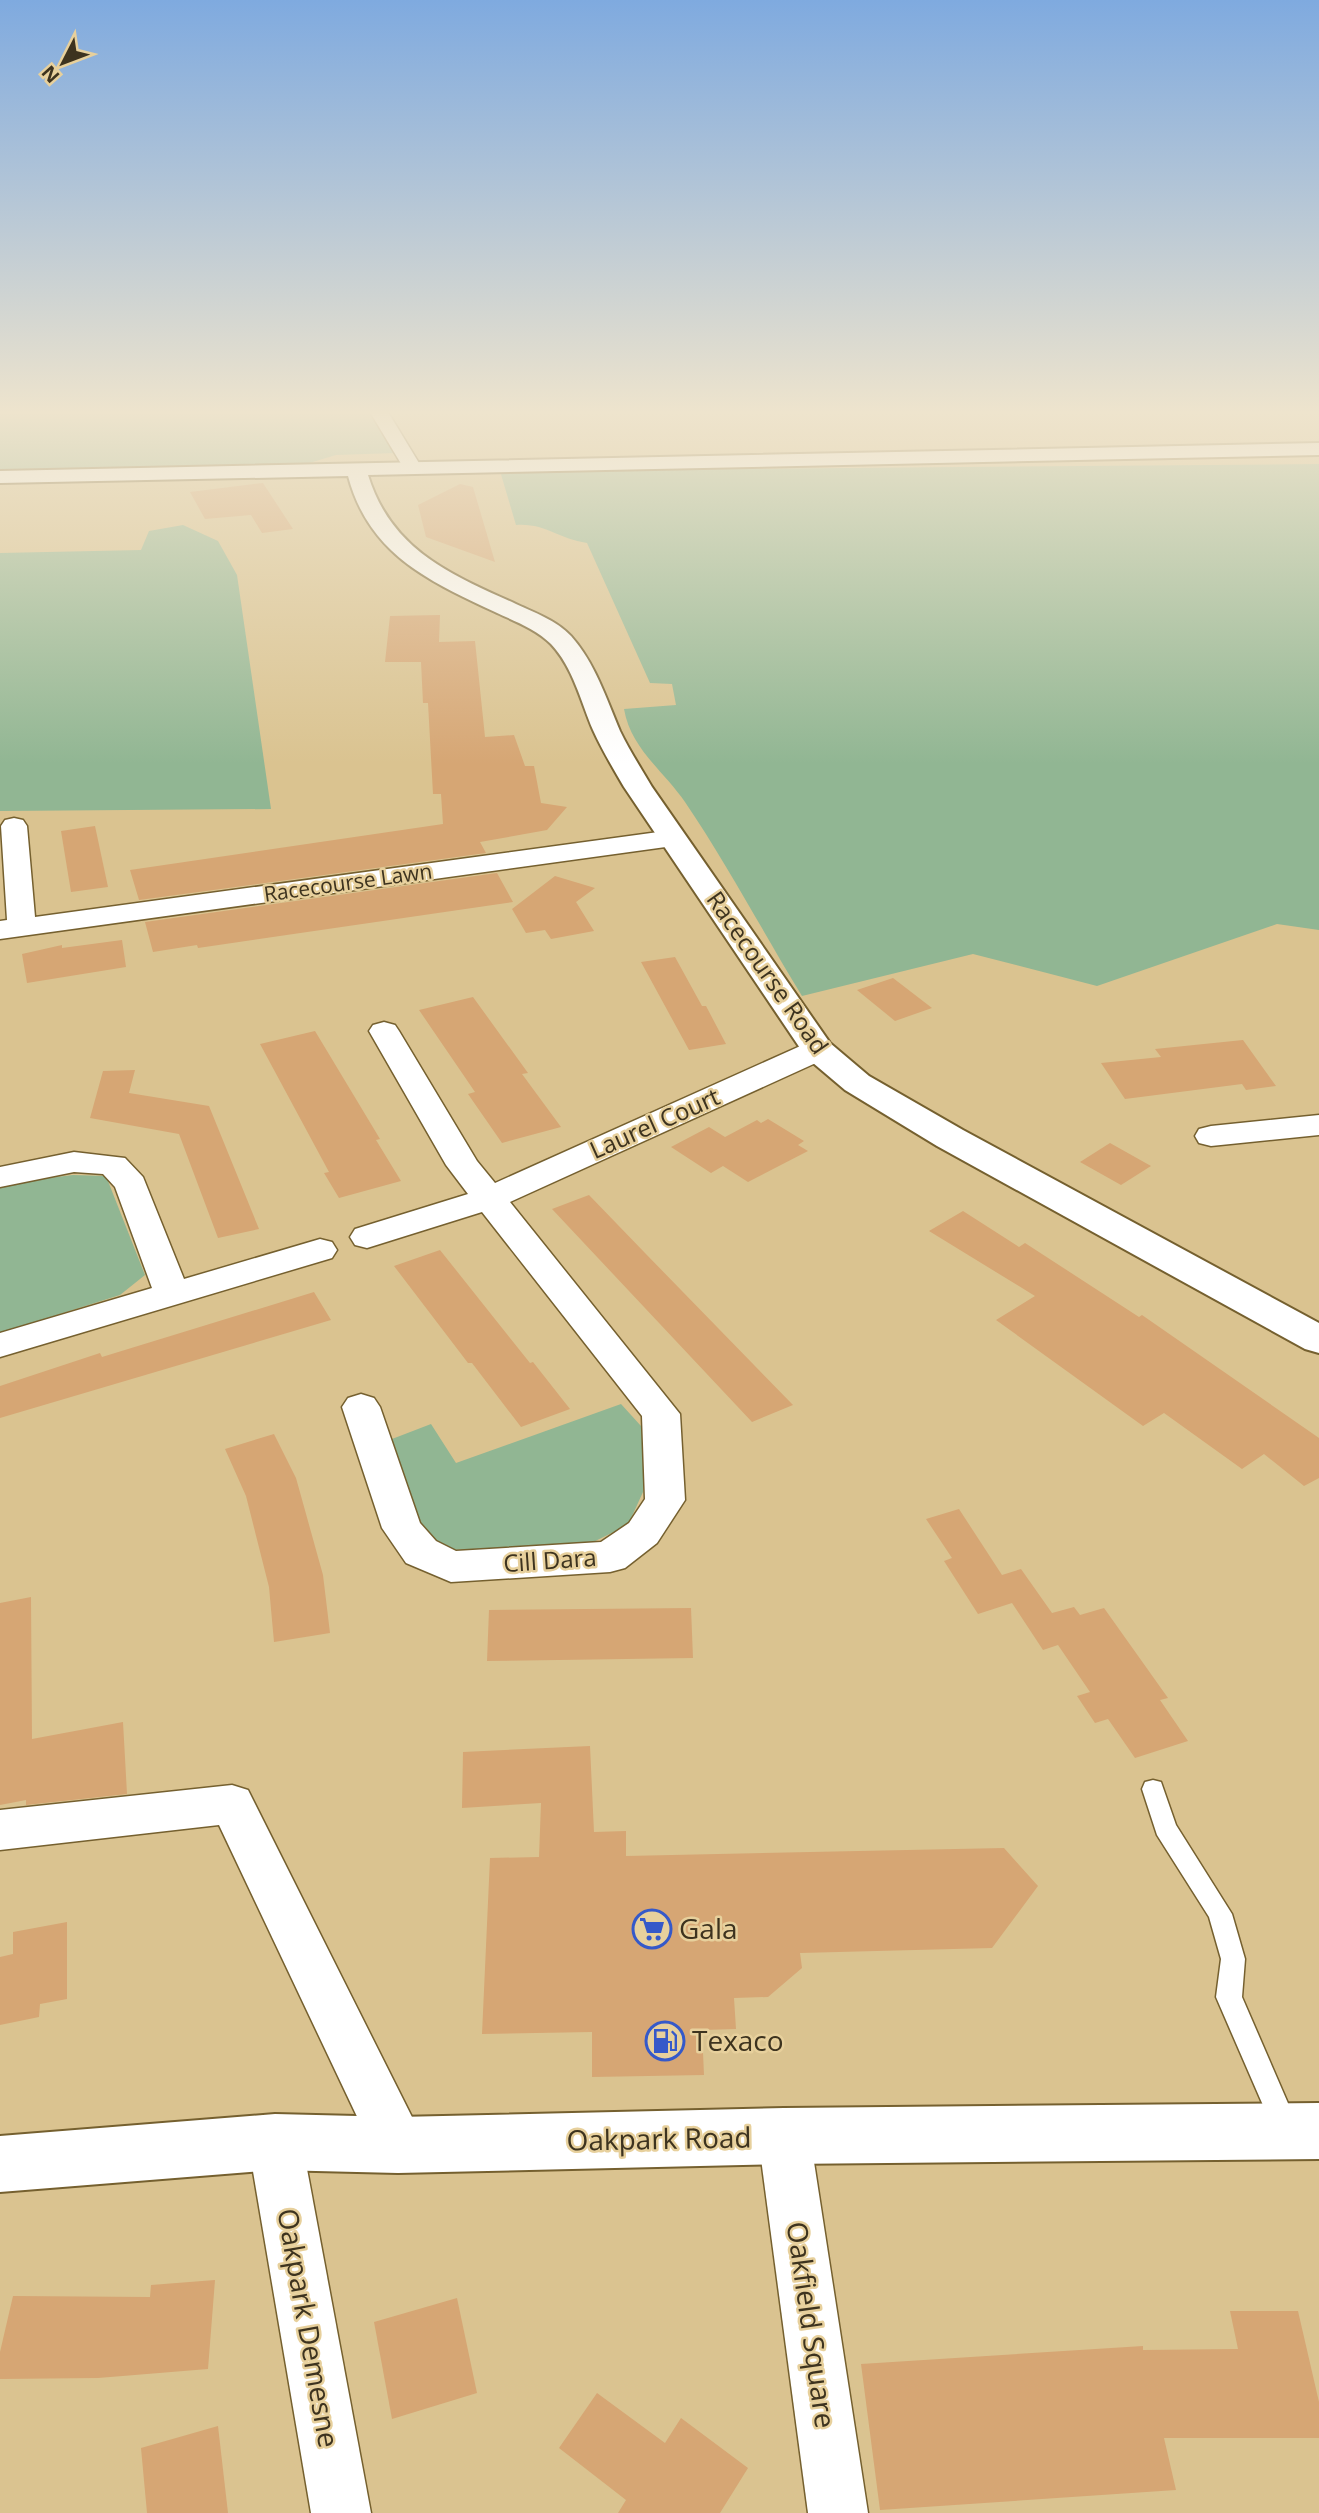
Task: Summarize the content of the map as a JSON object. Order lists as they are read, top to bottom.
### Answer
{
  "streets": {
    "street": [
      "Racecourse Lawn",
      "Racecourse Road",
      "Laurel Court",
      "Cill Dara",
      "Oakpark Road",
      "Oakfield Square",
      "Oakpark Demesne"
    ]
  },
  "crossings": [
    ["Racecourse Lawn", "Racecourse Road"],
    ["Racecourse Road", "Laurel Court"],
    ["Laurel Court", "Cill Dara"],
    ["Oakpark Road", "Oakfield Square"],
    ["Oakpark Road", "Oakpark Demesne"]
  ],
  "places": {
    "supermarket": ["Gala"],
    "fuel station": ["Texaco"]
  },
  "north": "bottom left"
}
